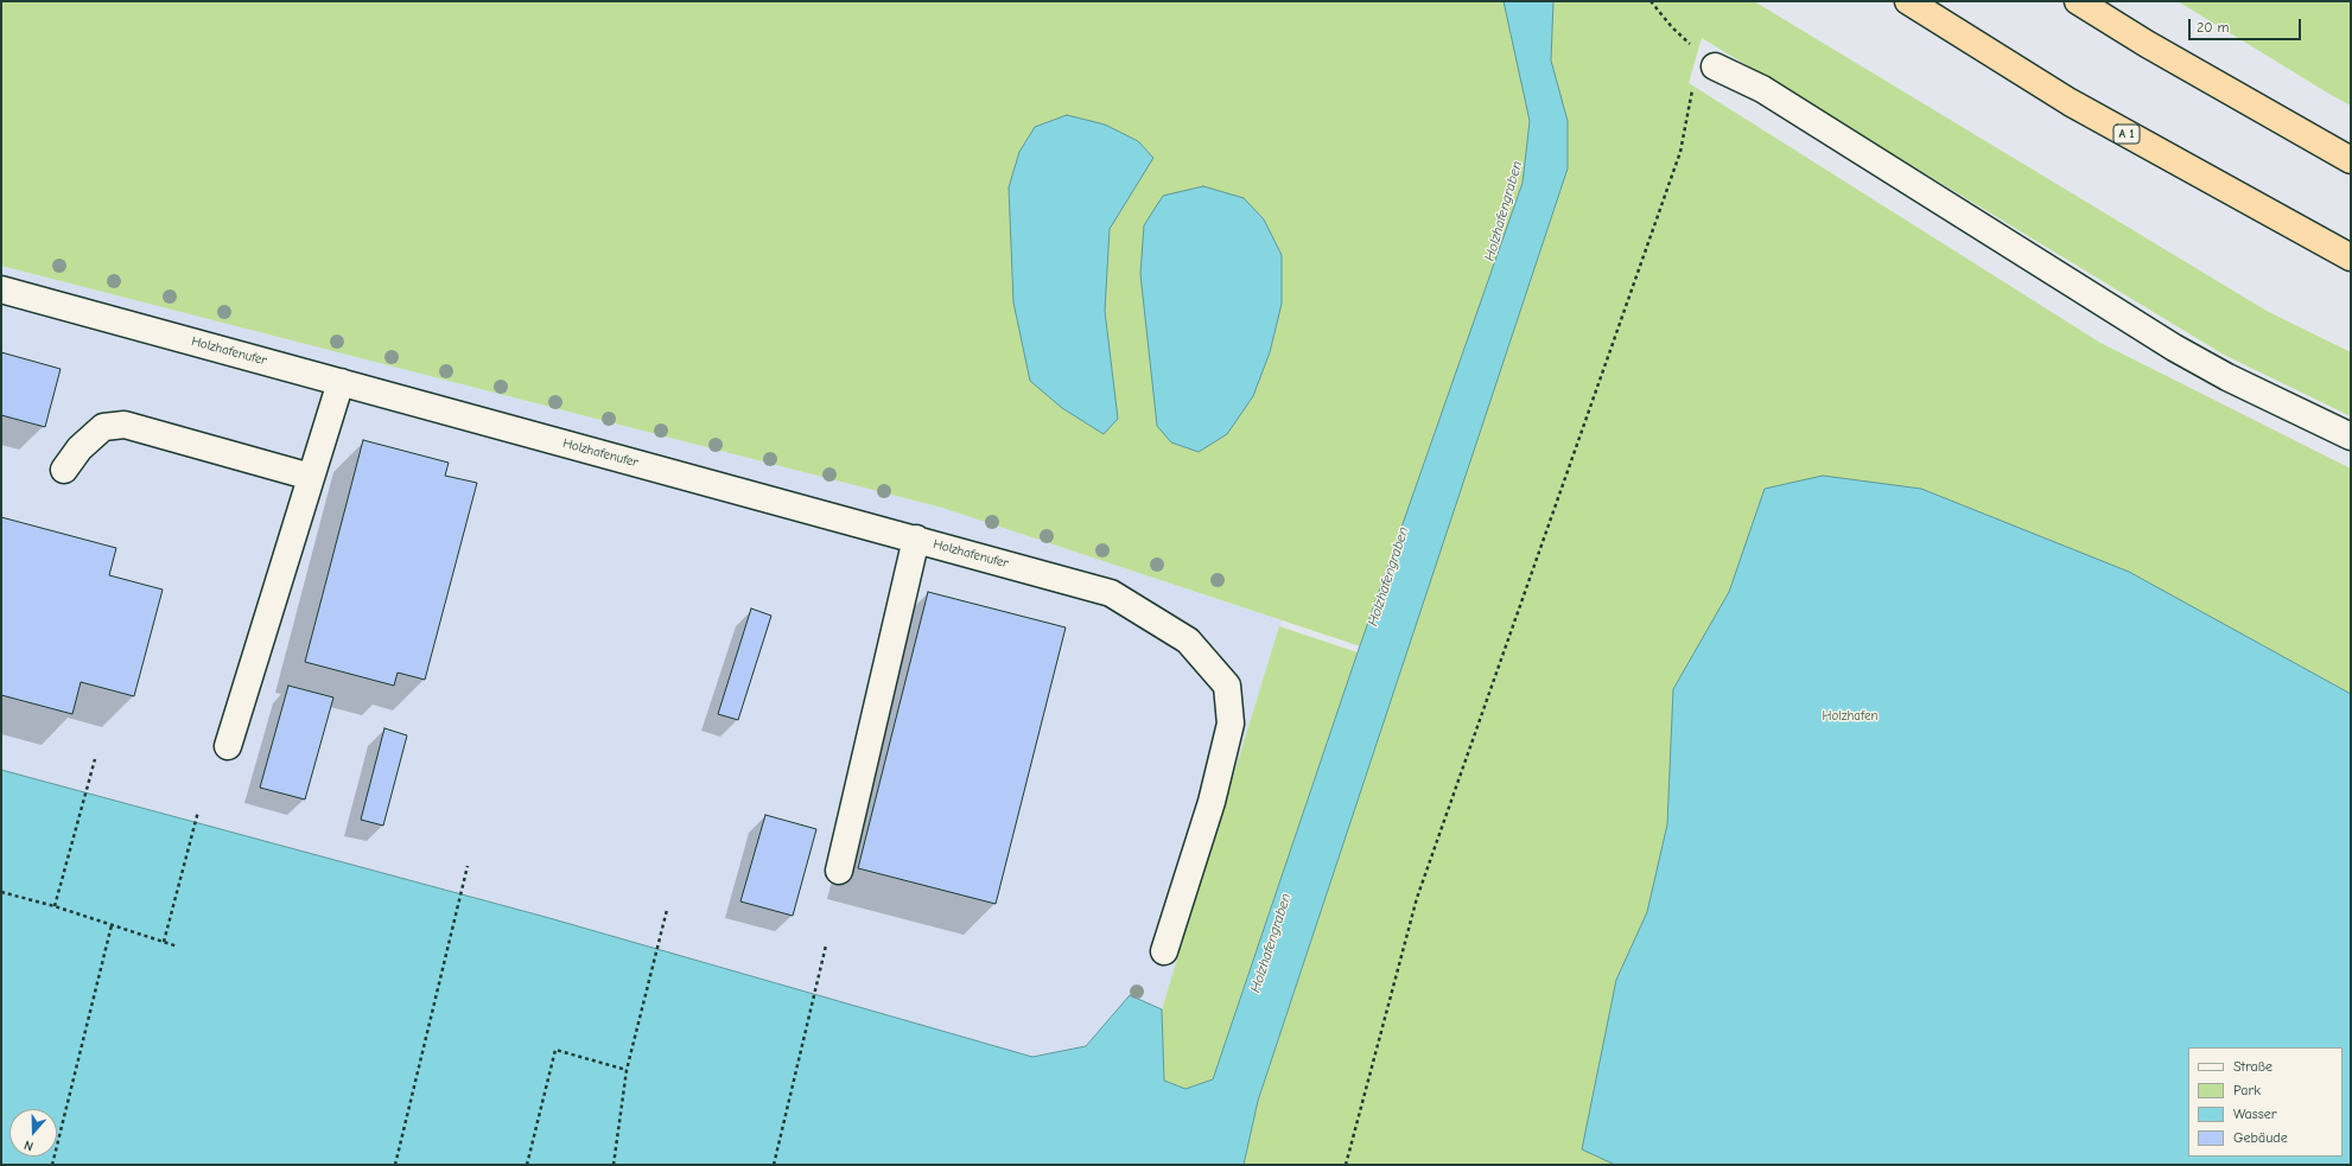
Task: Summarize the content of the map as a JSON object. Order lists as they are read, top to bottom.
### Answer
{
  "streets": {
    "highway": ["A 1"],
    "street": ["Holzhafenufer"]
  },
  "water": ["Holzhafengraben"],
  "parks": ["Holzhafen"],
  "legend": [
    "Straße",
    "Park",
    "Wasser",
    "Gebäude"
  ],
  "scale_bar": "20 m",
  "north": "bottom"
}
